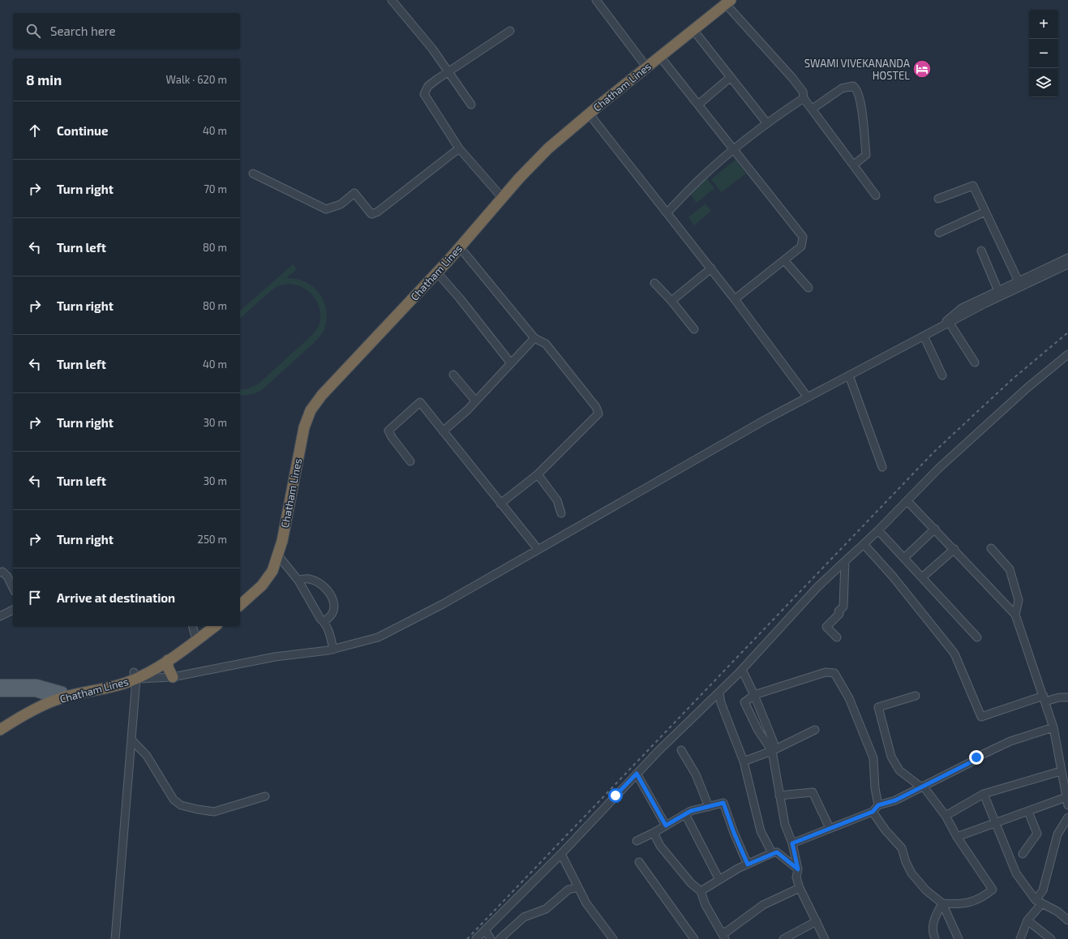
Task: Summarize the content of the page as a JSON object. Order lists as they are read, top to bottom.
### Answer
{
  "streets": {
    "highway": ["Chatham Lines"]
  },
  "places": {
    "hotel": ["SWAMI VIVEKANANDA HOSTEL"]
  },
  "page": {
    "map_buttons": ["+", "−"],
    "search": "Search here",
    "heading": ["8 min", "Walk · 620 m"],
    "list": [
      ["Continue", "40 m"],
      ["Turn right", "70 m"],
      ["Turn left", "80 m"],
      ["Turn right", "80 m"],
      ["Turn left", "40 m"],
      ["Turn right", "30 m"],
      ["Turn left", "30 m"],
      ["Turn right", "250 m"],
      "Arrive at destination"
    ]
  }
}
